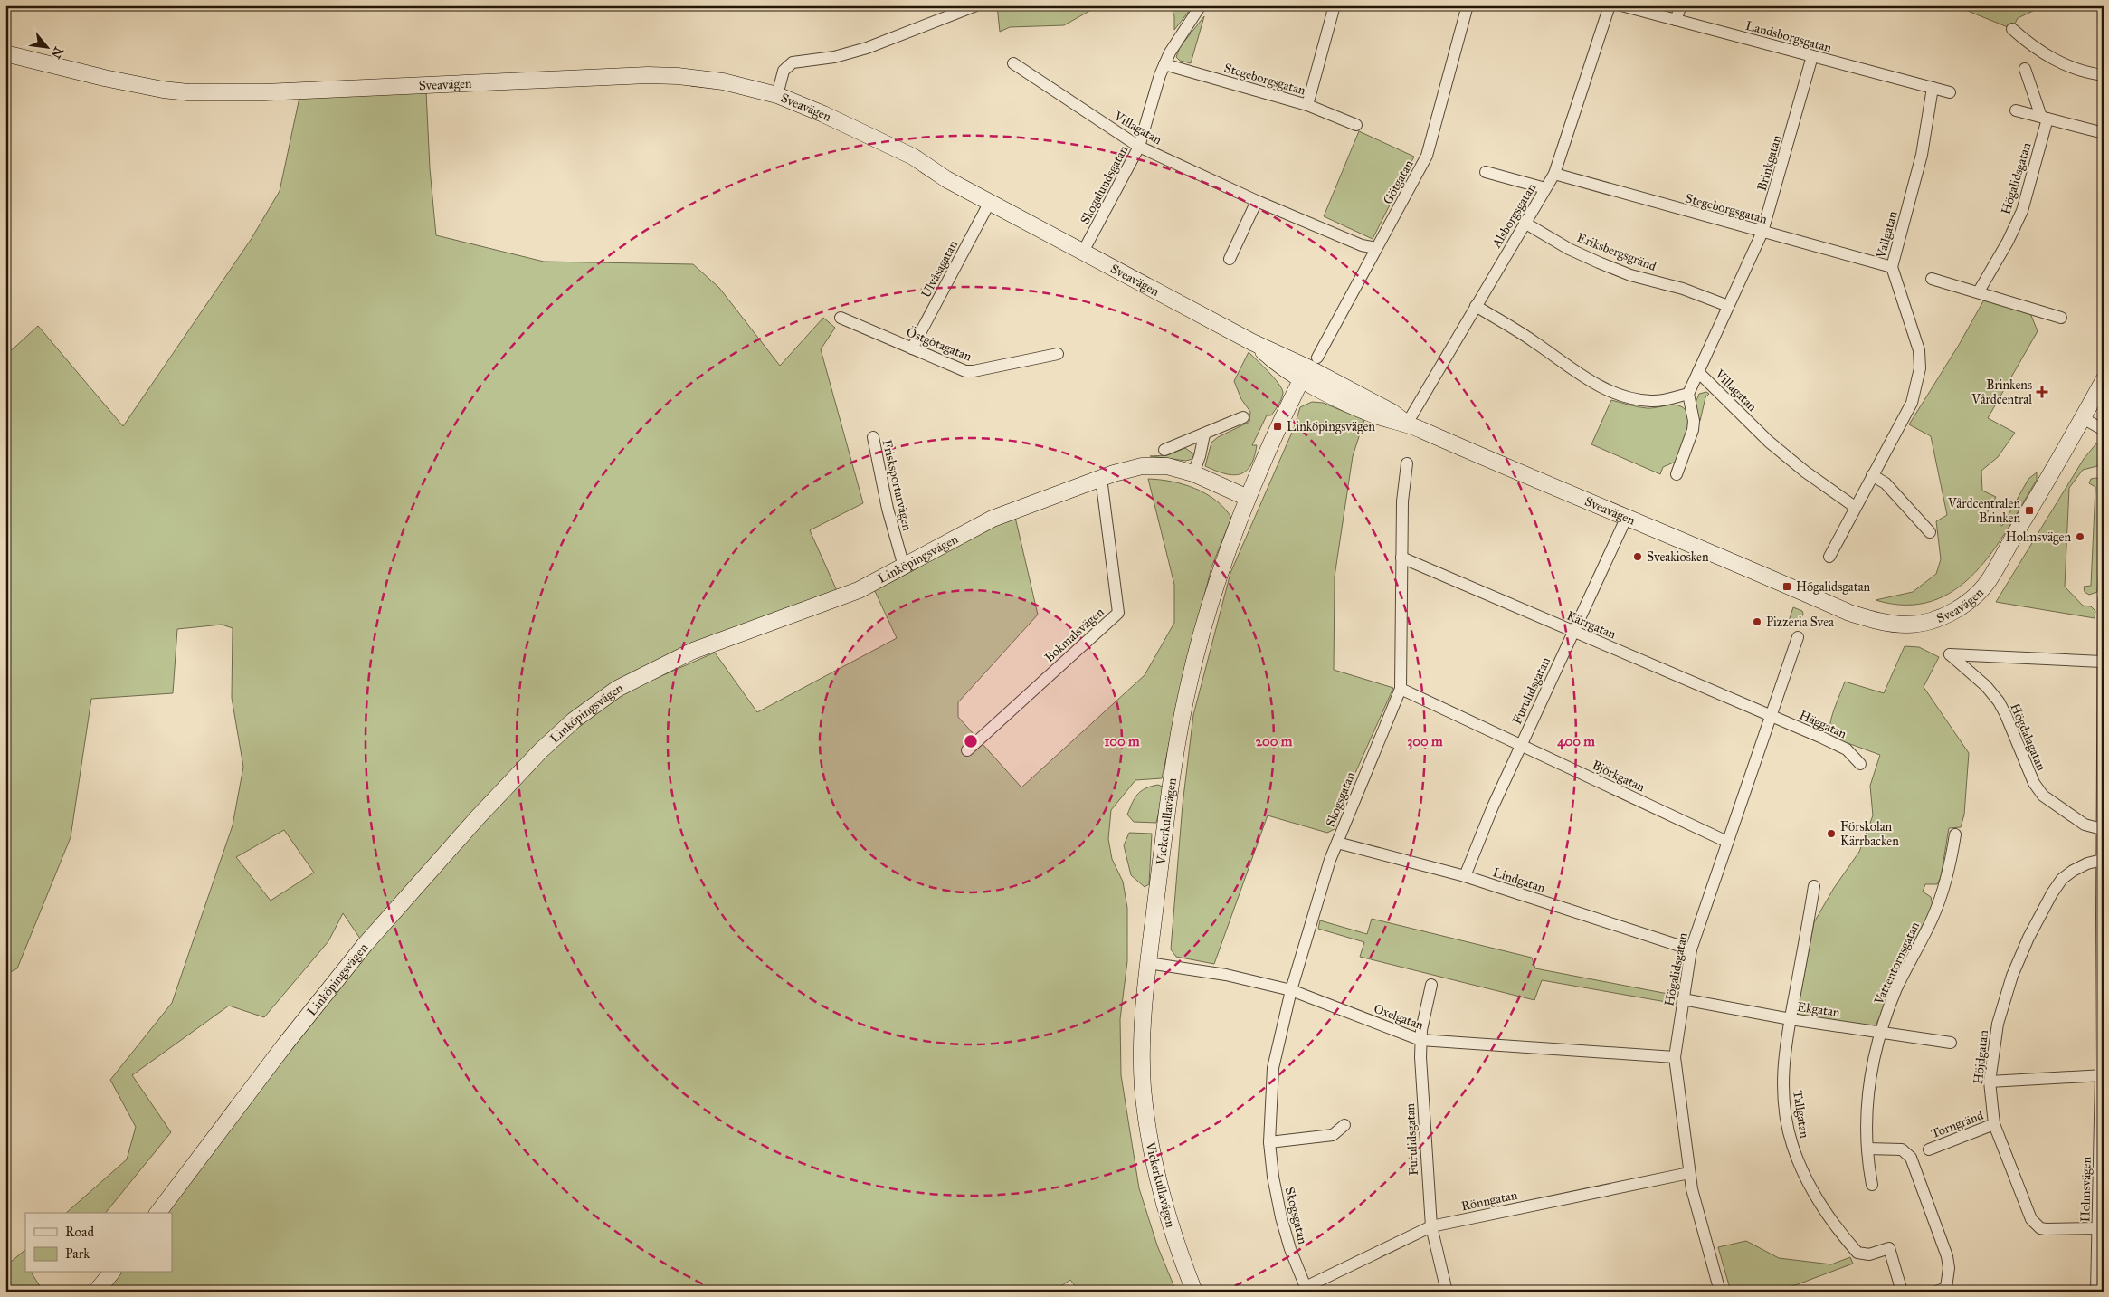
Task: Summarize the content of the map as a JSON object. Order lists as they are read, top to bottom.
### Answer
{
  "streets": {
    "main road": ["Sveavägen", "Linköpingsvägen", "Vickerkullavägen"],
    "street": [
      "Landsborgsgatan",
      "Stegeborgsgatan",
      "Villagatan",
      "Brinkgatan",
      "Högalidsgatan",
      "Götgatan",
      "Skogalundsgatan",
      "Alsborgsgatan",
      "Vallgatan",
      "Eriksbergsgränd",
      "Ulvåsagatan",
      "Östgötagatan",
      "Frisksportarvägen",
      "Kärrgatan",
      "Bokmalsvägen",
      "Furulidsgatan",
      "Häggatan",
      "Högdalagatan",
      "Björkgatan",
      "Skogsgatan",
      "Lindgatan",
      "Vattentornsgatan",
      "Ekgatan",
      "Oxelgatan",
      "Höjdgatan",
      "Tallgatan",
      "Torngränd",
      "Holmsvägen",
      "Rönngatan"
    ]
  },
  "crossings": [
    ["Landsborgsgatan", "Brinkgatan"],
    ["Landsborgsgatan", "Vallgatan"],
    ["Stegeborgsgatan", "Brinkgatan"],
    ["Stegeborgsgatan", "Skogalundsgatan"],
    ["Stegeborgsgatan", "Alsborgsgatan"],
    ["Stegeborgsgatan", "Vallgatan"],
    ["Sveavägen", "Götgatan"],
    ["Sveavägen", "Skogalundsgatan"],
    ["Sveavägen", "Alsborgsgatan"],
    ["Sveavägen", "Ulvåsagatan"],
    ["Sveavägen", "Furulidsgatan"],
    ["Sveavägen", "Vickerkullavägen"],
    ["Villagatan", "Brinkgatan"],
    ["Villagatan", "Götgatan"],
    ["Villagatan", "Skogalundsgatan"],
    ["Brinkgatan", "Eriksbergsgränd"],
    ["Högalidsgatan", "Kärrgatan"],
    ["Högalidsgatan", "Häggatan"],
    ["Högalidsgatan", "Björkgatan"],
    ["Högalidsgatan", "Lindgatan"],
    ["Högalidsgatan", "Ekgatan"],
    ["Högalidsgatan", "Oxelgatan"],
    ["Högalidsgatan", "Rönngatan"],
    ["Götgatan", "Vickerkullavägen"],
    ["Alsborgsgatan", "Eriksbergsgränd"],
    ["Ulvåsagatan", "Östgötagatan"],
    ["Frisksportarvägen", "Linköpingsvägen"],
    ["Linköpingsvägen", "Bokmalsvägen"],
    ["Linköpingsvägen", "Vickerkullavägen"],
    ["Kärrgatan", "Furulidsgatan"],
    ["Kärrgatan", "Häggatan"],
    ["Kärrgatan", "Skogsgatan"],
    ["Furulidsgatan", "Björkgatan"],
    ["Furulidsgatan", "Lindgatan"],
    ["Furulidsgatan", "Oxelgatan"],
    ["Furulidsgatan", "Rönngatan"],
    ["Högdalagatan", "Holmsvägen"],
    ["Björkgatan", "Skogsgatan"],
    ["Skogsgatan", "Lindgatan"],
    ["Skogsgatan", "Oxelgatan"],
    ["Skogsgatan", "Rönngatan"],
    ["Vickerkullavägen", "Oxelgatan"],
    ["Vattentornsgatan", "Ekgatan"],
    ["Ekgatan", "Tallgatan"],
    ["Höjdgatan", "Torngränd"],
    ["Höjdgatan", "Holmsvägen"]
  ],
  "places": {
    "health": ["Brinkens Vårdcentral"],
    "transit": ["Linköpingsvägen", "Vårdcentralen Brinken", "Högalidsgatan"],
    "other": [
      "Holmsvägen",
      "Sveakiosken",
      "Pizzeria Svea",
      "Förskolan Kärrbacken"
    ]
  },
  "legend": ["Road", "Park"],
  "north": "bottom right",
  "rings": [
    "100 m",
    "200 m",
    "300 m",
    "400 m"
  ]
}
